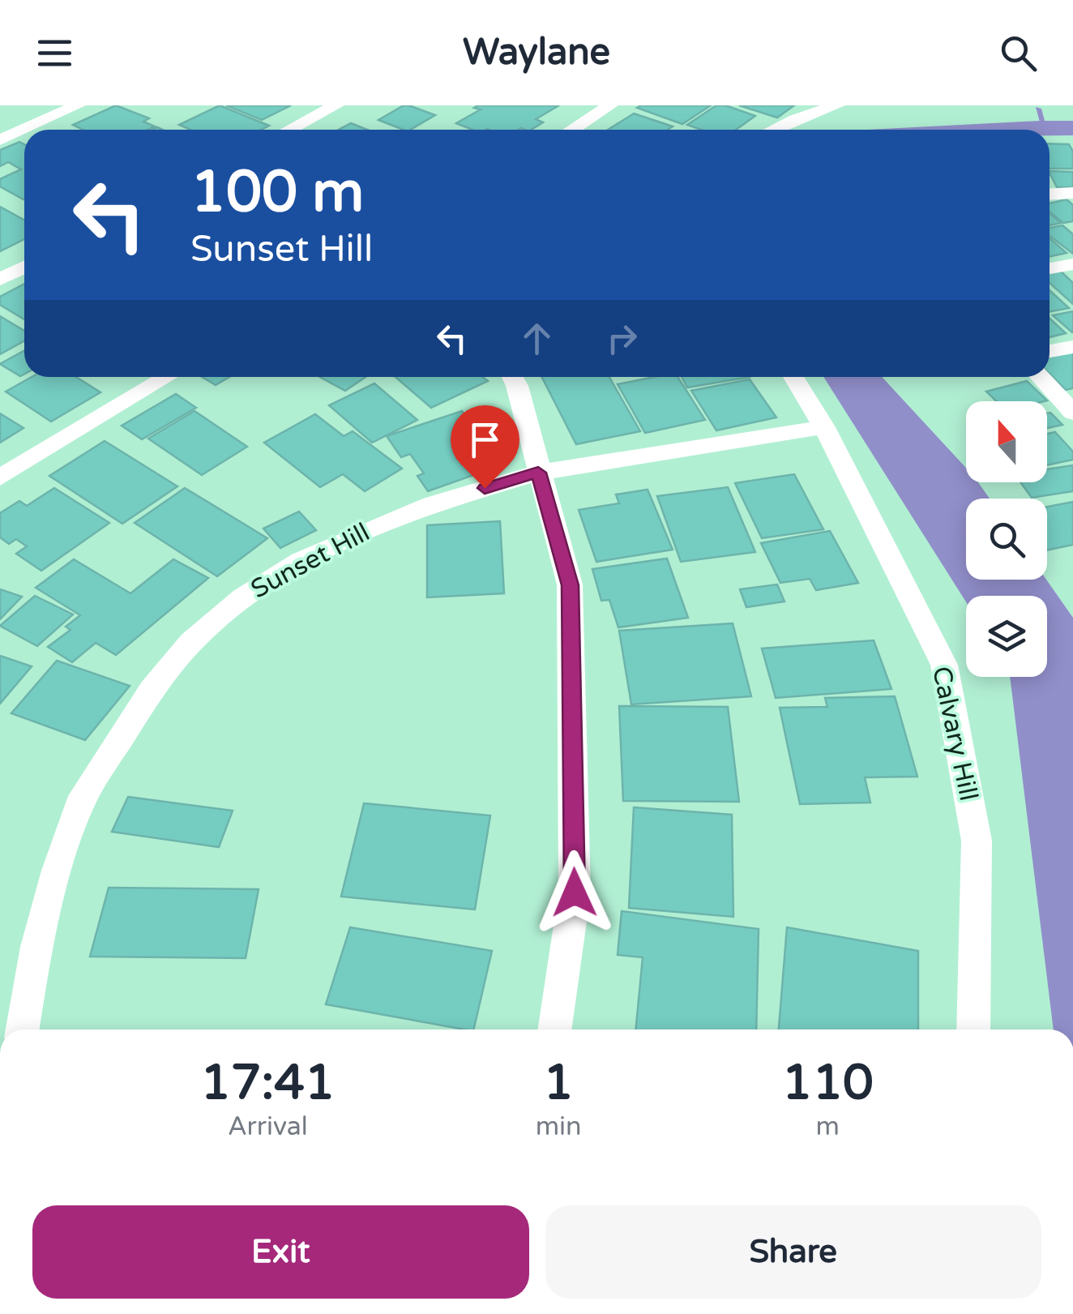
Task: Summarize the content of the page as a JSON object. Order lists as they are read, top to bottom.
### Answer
{
  "streets": {
    "street": ["Sunset Hill", "Calvary Hill"]
  },
  "crossings": [
    ["Sunset Hill", "Calvary Hill"]
  ],
  "north": "top",
  "page": {
    "header": "Waylane",
    "turn": ["100 m", "Sunset Hill"],
    "eta": [
      "17:41",
      "Arrival",
      "1",
      "min",
      "110",
      "m"
    ],
    "buttons": ["Exit", "Share"]
  }
}
